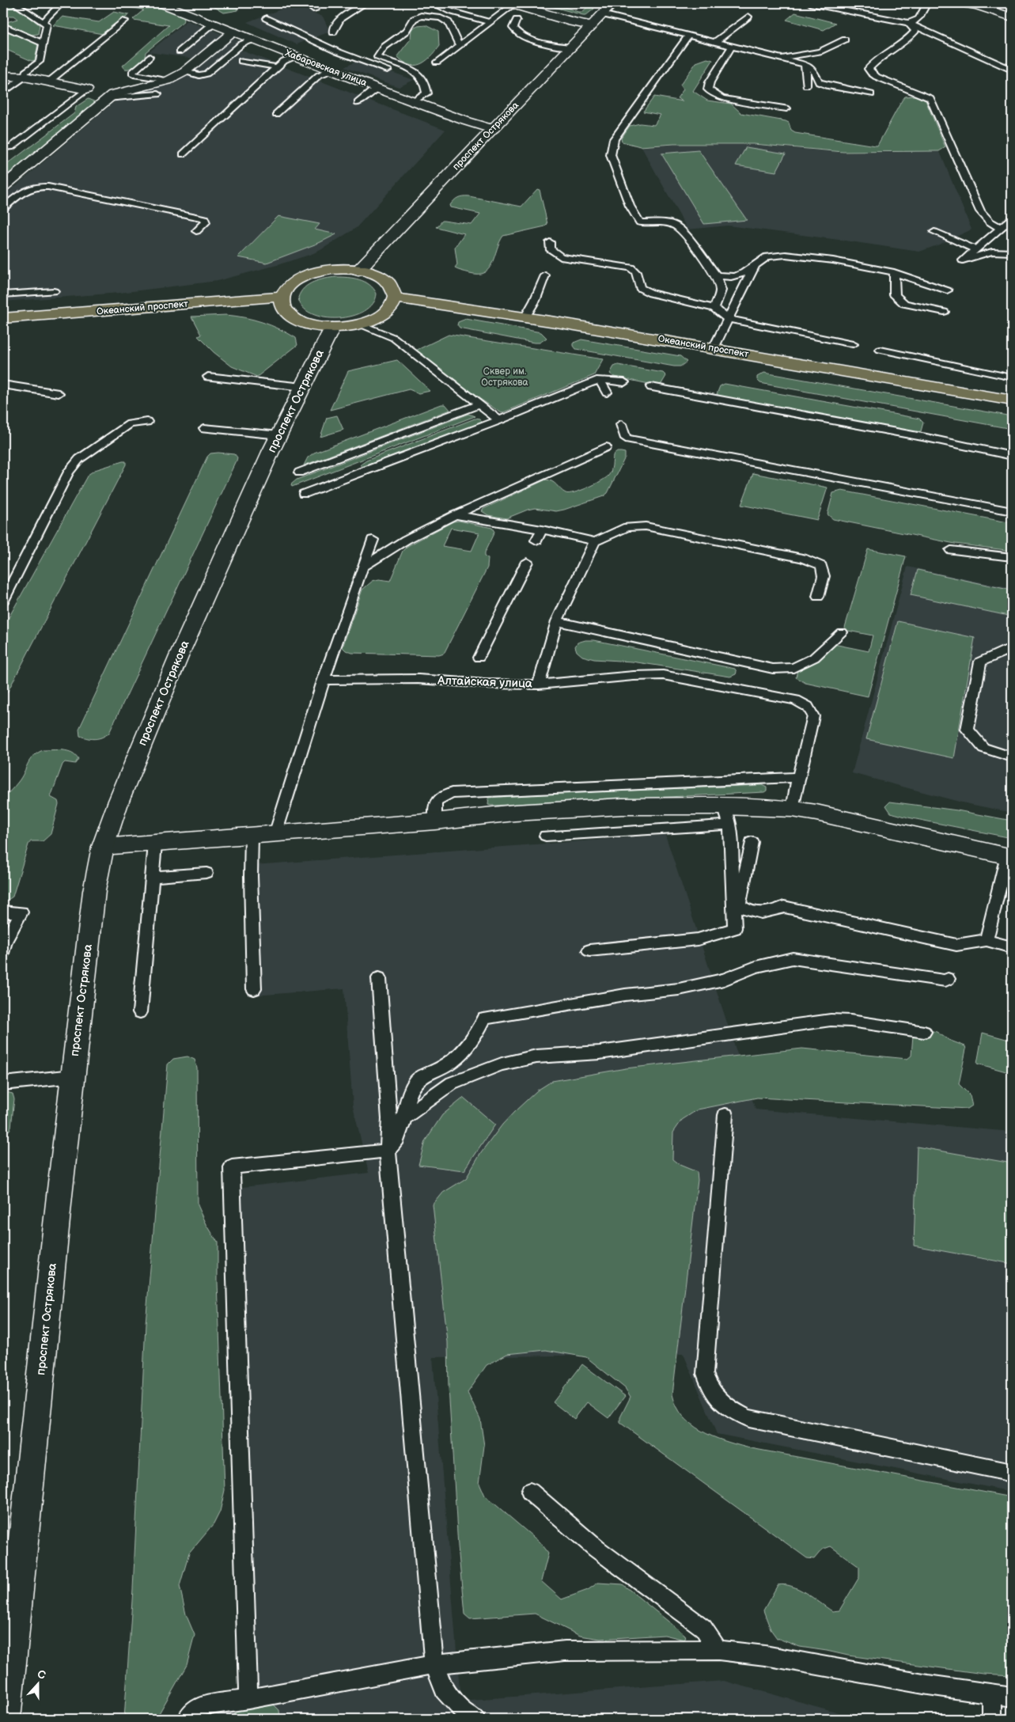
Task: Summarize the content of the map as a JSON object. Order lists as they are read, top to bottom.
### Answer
{
  "streets": {
    "main road": ["Хабаровская улица", "проспект Острякова", "Океанский проспект"],
    "lane": ["Алтайская улица"]
  },
  "crossings": [
    ["Хабаровская улица", "проспект Острякова"]
  ],
  "parks": ["Сквер им. Острякова"],
  "north": "top"
}
